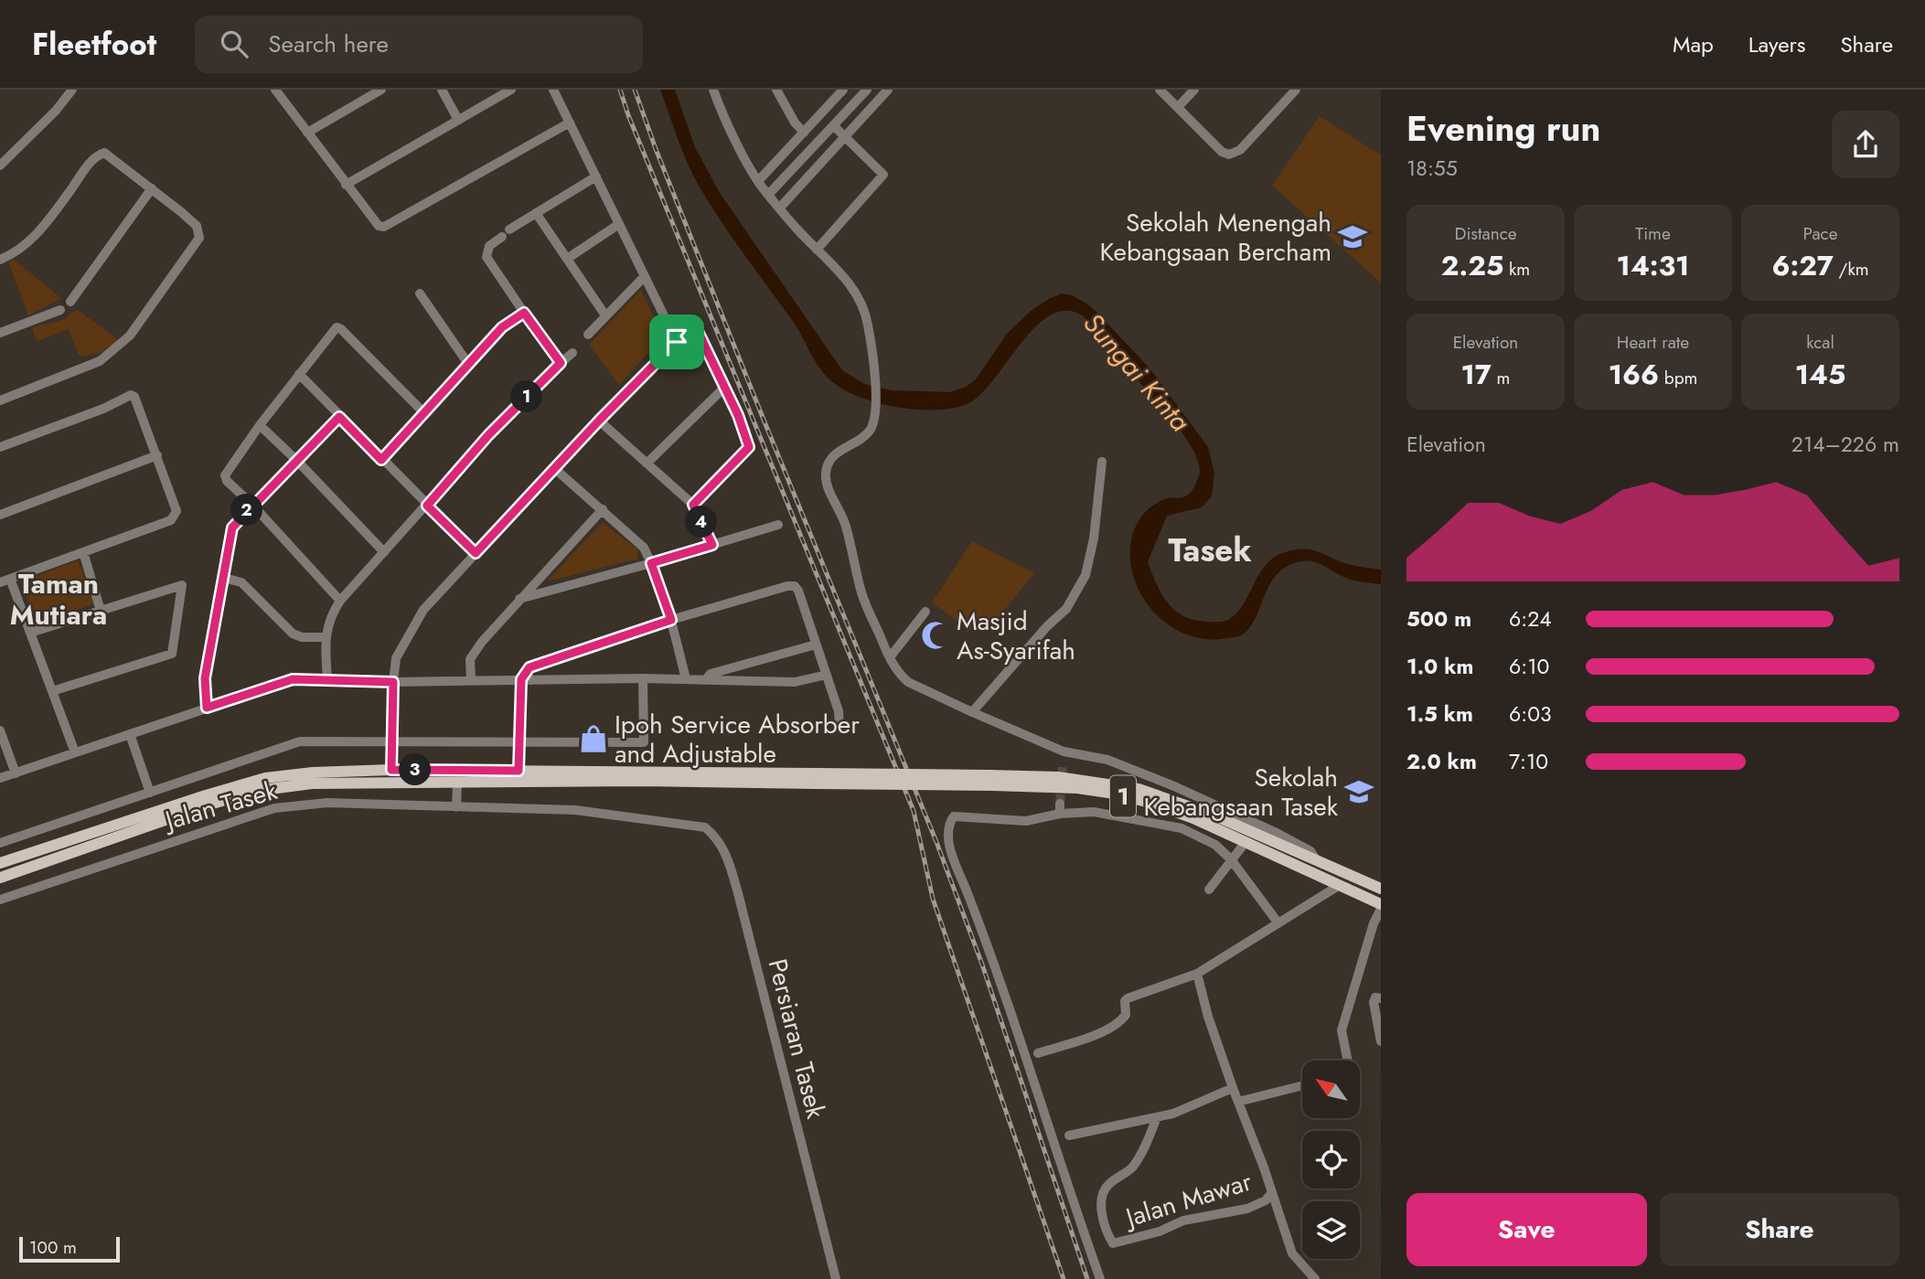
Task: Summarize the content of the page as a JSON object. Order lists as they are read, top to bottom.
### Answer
{
  "streets": {
    "main road": ["1"],
    "street": ["Jalan Tasek", "Persiaran Tasek", "Jalan Mawar"]
  },
  "crossings": [
    ["Jalan Tasek", "Persiaran Tasek"]
  ],
  "districts": ["Tasek", "Taman Mutiara"],
  "water": ["Sungai Kinta"],
  "places": {
    "school or university": ["Sekolah Menengah Kebangsaan Bercham", "Sekolah Kebangsaan Tasek"],
    "mosque": ["Masjid As-Syarifah"],
    "shop": ["Ipoh Service Absorber and Adjustable"]
  },
  "scale_bar": "100 m",
  "north": "top left",
  "page": {
    "header": "Fleetfoot",
    "search": "Search here",
    "nav": ["Map", "Layers", "Share"],
    "heading": ["Evening run", "18:55"],
    "stats": [
      ["Distance", "2.25 km"],
      ["Time", "14:31"],
      ["Pace", "6:27 /km"],
      ["Elevation", "17 m"],
      ["Heart rate", "166 bpm"],
      ["kcal", "145"]
    ],
    "pins": [
      "1",
      "2",
      "4",
      "3"
    ],
    "chart": ["Elevation", "214–226 m"],
    "list": [
      {
        "name": "500 m",
        "note": "6:24"
      },
      {
        "name": "1.0 km",
        "note": "6:10"
      },
      {
        "name": "1.5 km",
        "note": "6:03"
      },
      {
        "name": "2.0 km",
        "note": "7:10"
      }
    ],
    "buttons": ["Save", "Share"],
    "scale": "100 m"
  }
}
